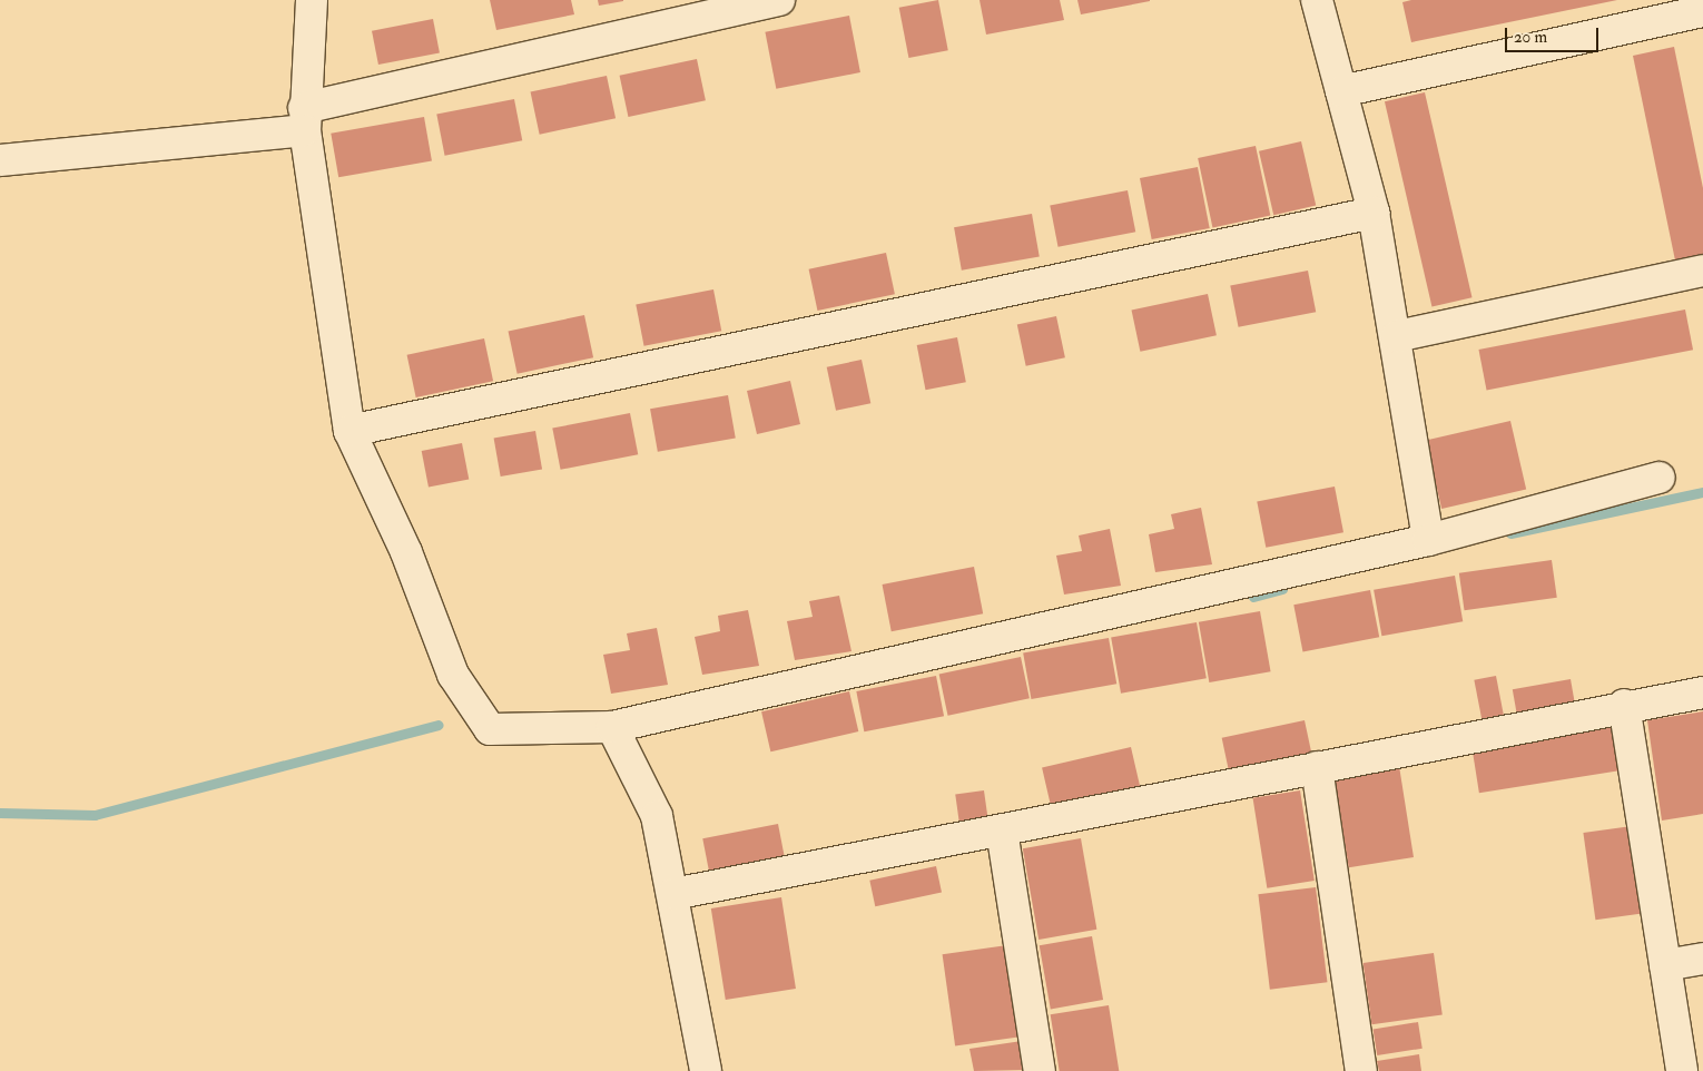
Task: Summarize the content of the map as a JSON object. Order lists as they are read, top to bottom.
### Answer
{
  "scale_bar": "20 m"
}
